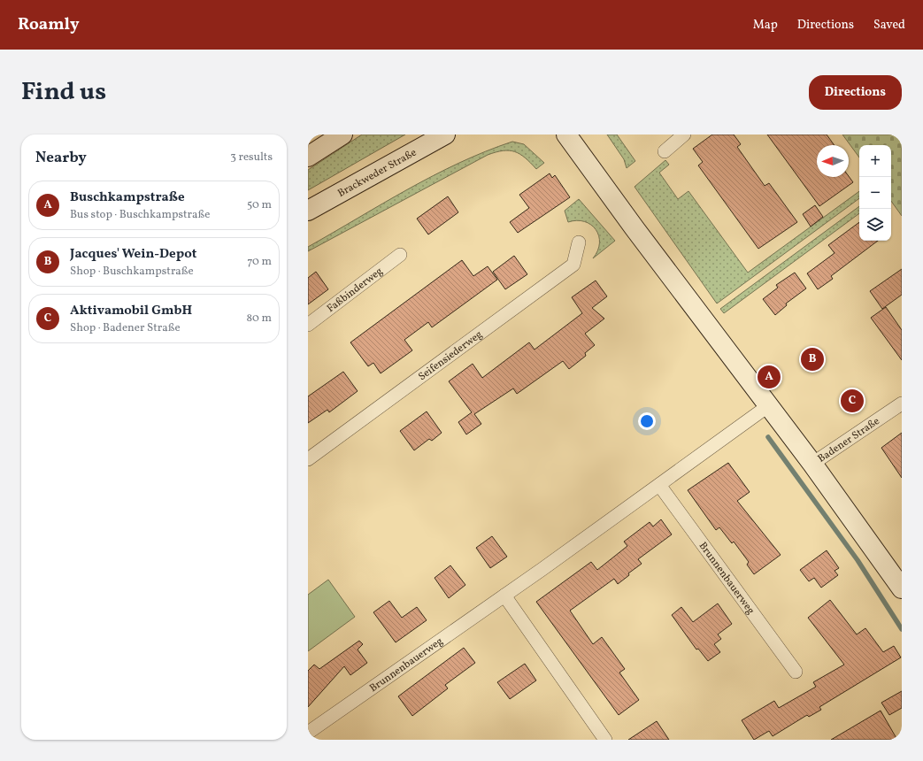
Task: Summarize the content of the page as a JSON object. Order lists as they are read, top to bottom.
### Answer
{
  "streets": {
    "main road": ["Brackweder Straße"],
    "street": [
      "Faßbinderweg",
      "Seifensiederweg",
      "Badener Straße",
      "Brunnenbauerweg"
    ]
  },
  "north": "left",
  "page": {
    "header": "Roamly",
    "nav": ["Map", "Directions", "Saved"],
    "title": "Find us",
    "buttons": "Directions",
    "heading": ["Nearby", "3 results"],
    "map_buttons": ["+", "−"],
    "list": [
      {
        "mark": "A",
        "name": "Buschkampstraße",
        "note": "Bus stop · Buschkampstraße",
        "value": "50 m"
      },
      {
        "mark": "B",
        "name": "Jacques' Wein-Depot",
        "note": "Shop · Buschkampstraße",
        "value": "70 m"
      },
      {
        "mark": "C",
        "name": "Aktivamobil GmbH",
        "note": "Shop · Badener Straße",
        "value": "80 m"
      }
    ],
    "pins": ["B", "A", "C"]
  }
}
